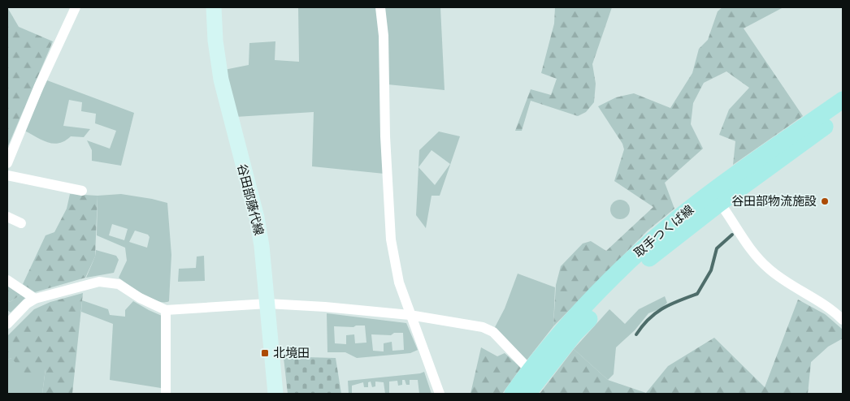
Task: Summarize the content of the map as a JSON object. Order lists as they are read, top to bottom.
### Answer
{
  "streets": {
    "main road": ["谷田部藤代線", "取手つくば線"]
  },
  "places": {
    "other": ["谷田部物流施設"],
    "transit": ["北境田"]
  }
}
